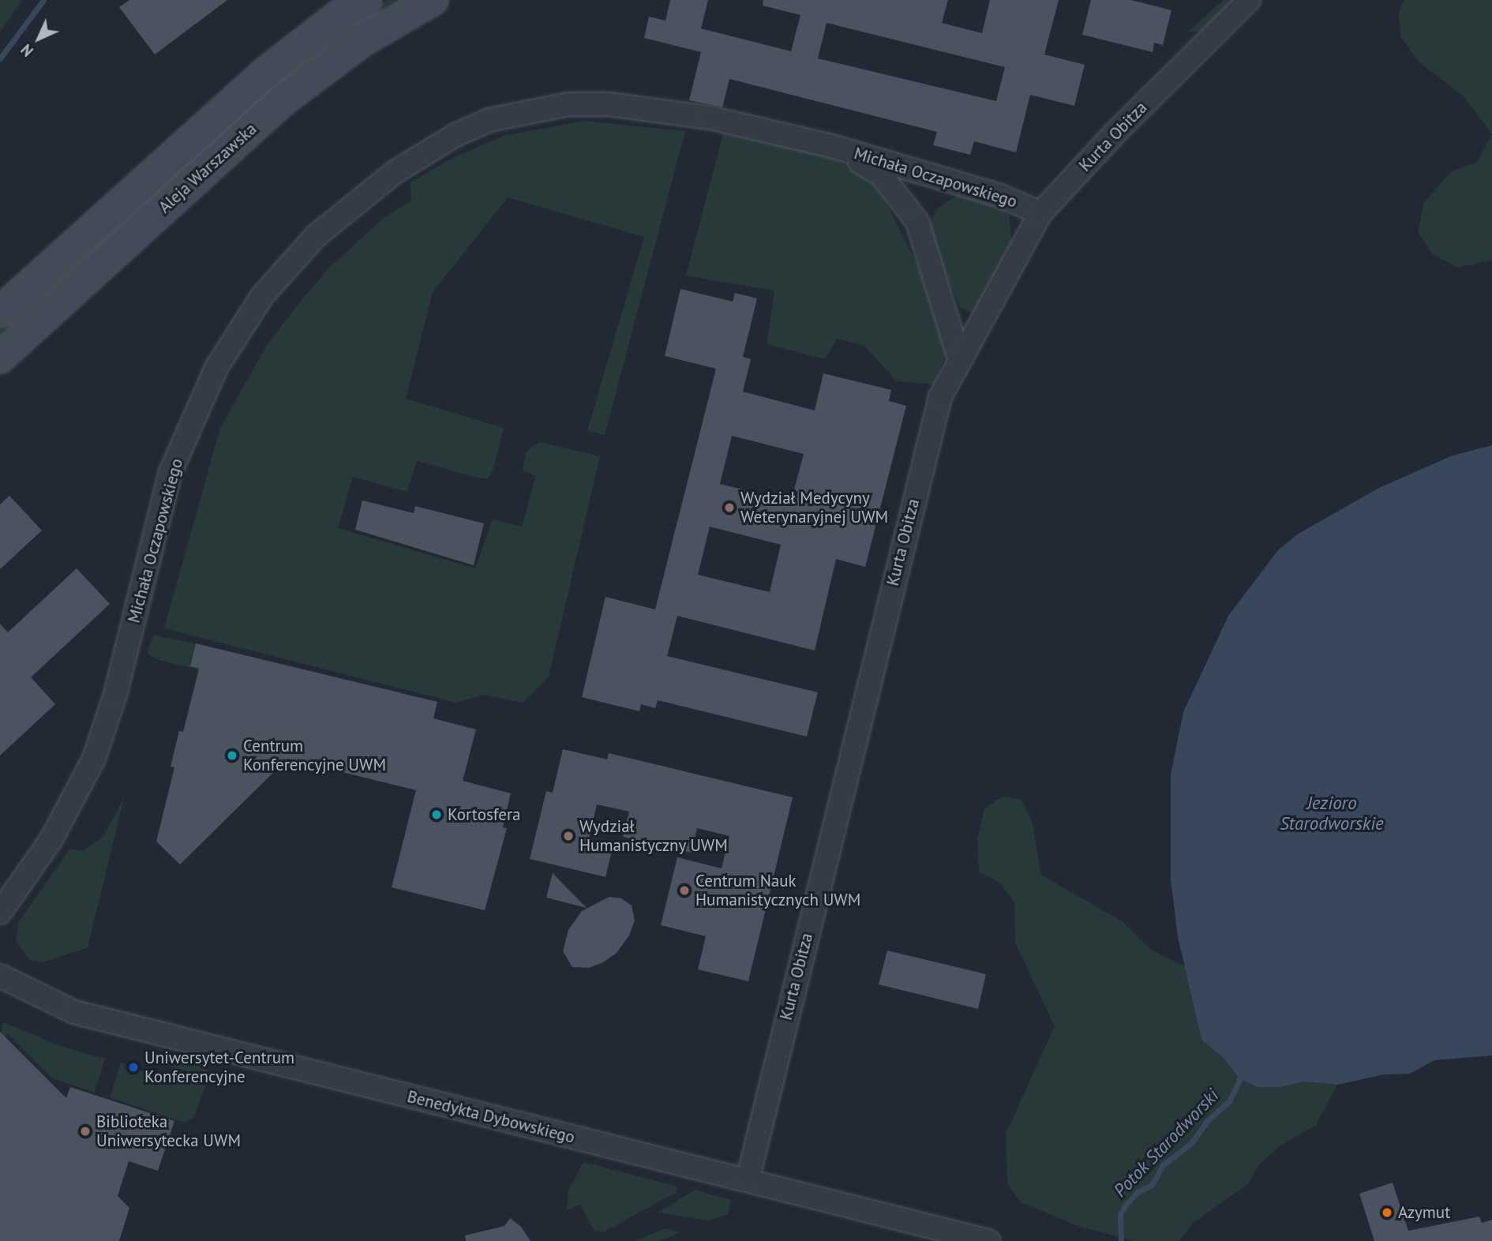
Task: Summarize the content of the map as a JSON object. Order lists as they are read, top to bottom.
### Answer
{
  "streets": {
    "main road": ["Aleja Warszawska"],
    "street": ["Kurta Obitza", "Michała Oczapowskiego", "Benedykta Dybowskiego"]
  },
  "crossings": [
    ["Kurta Obitza", "Michała Oczapowskiego"],
    ["Kurta Obitza", "Benedykta Dybowskiego"]
  ],
  "water": ["Jezioro Starodworskie", "Potok Starodworski"],
  "places": [
    "Wydział Medycyny Weterynaryjnej UWM",
    "Centrum Konferencyjne UWM",
    "Kortosfera",
    "Wydział Humanistyczny UWM",
    "Centrum Nauk Humanistycznych UWM",
    "Uniwersytet-Centrum Konferencyjne",
    "Biblioteka Uniwersytecka UWM",
    "Azymut"
  ],
  "north": "bottom left"
}
